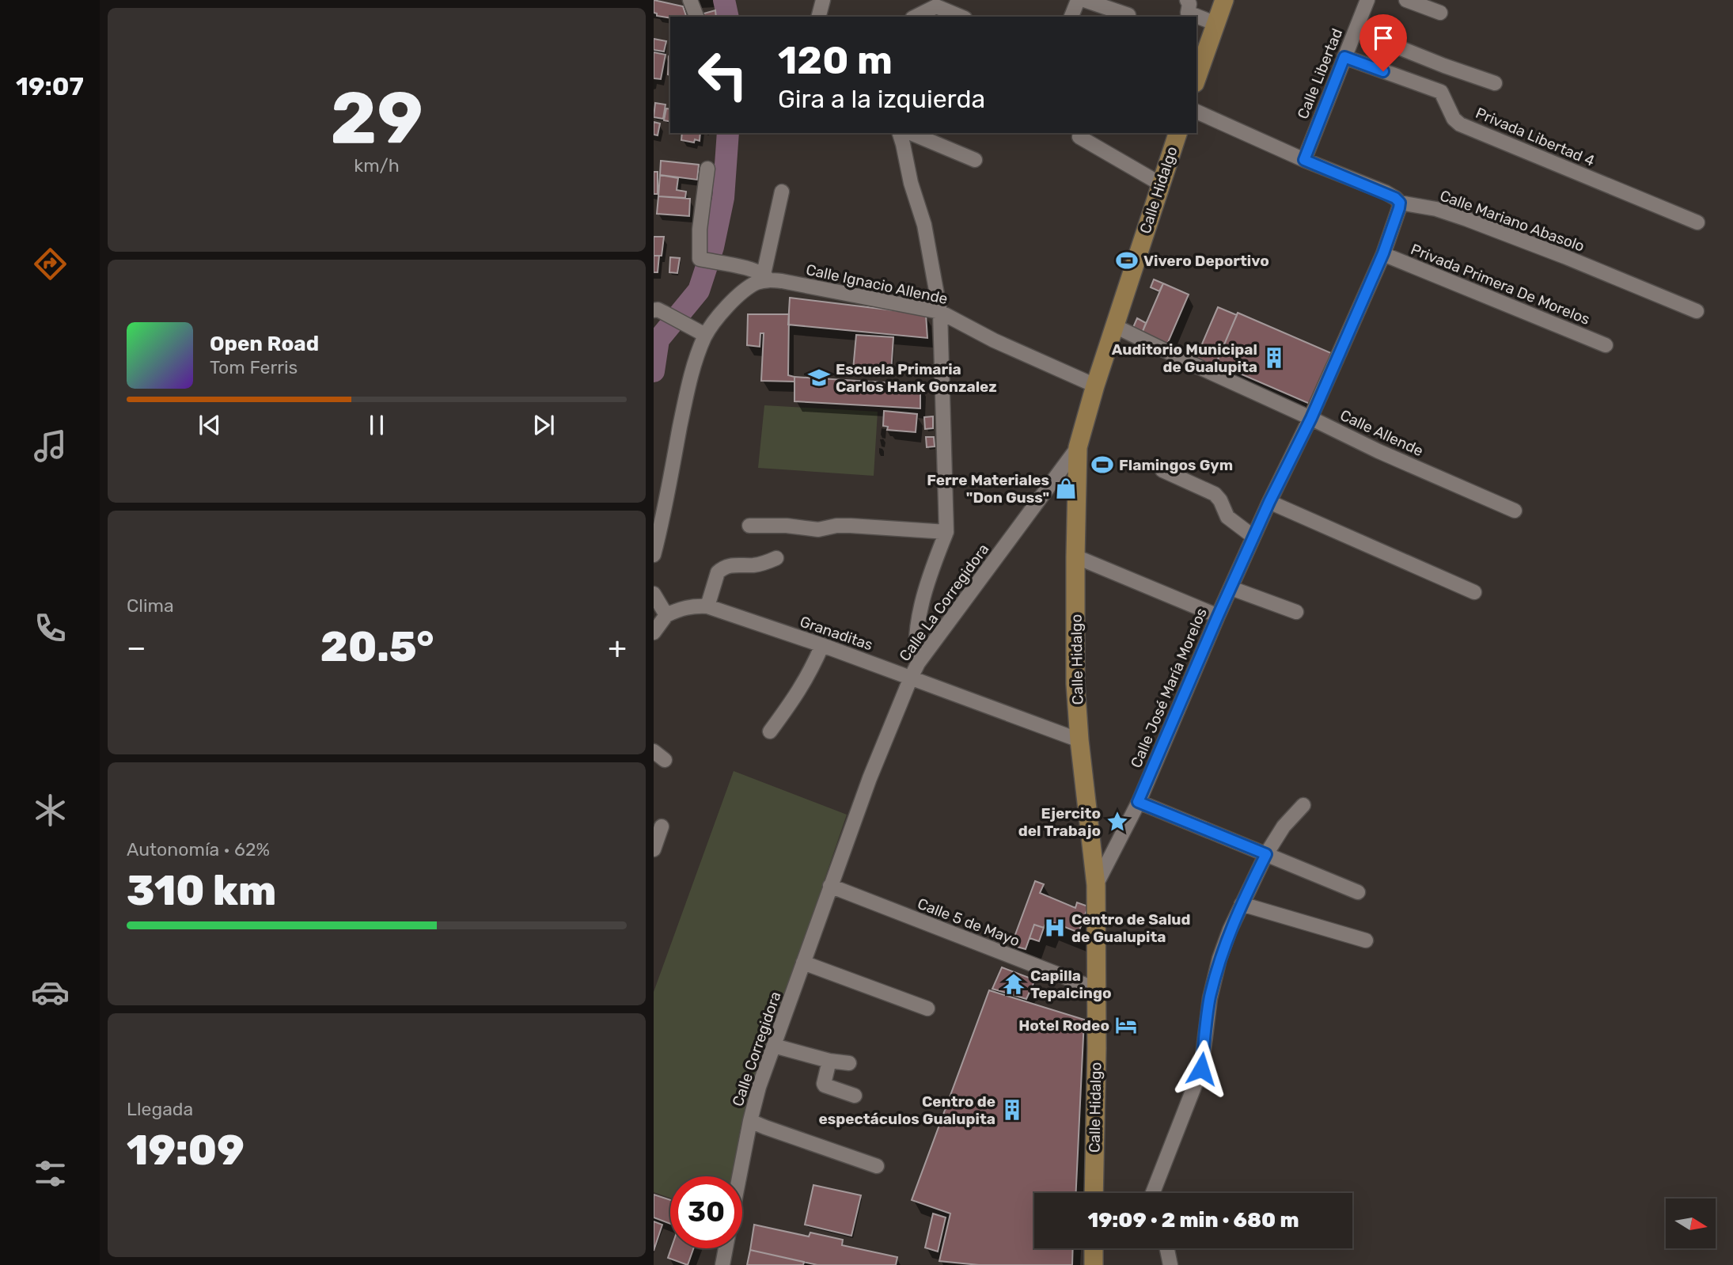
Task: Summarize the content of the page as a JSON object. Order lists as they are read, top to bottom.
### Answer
{
  "streets": {
    "main road": ["Calle Hidalgo"],
    "street": [
      "Calle Libertad",
      "Privada Libertad 4",
      "Calle Mariano Abasolo",
      "Calle Ignacio Allende",
      "Privada Primera De Morelos",
      "Calle Allende",
      "Calle La Corregidora",
      "Granaditas",
      "Calle José María Morelos",
      "Calle 5 de Mayo",
      "Calle Corregidora"
    ]
  },
  "crossings": [
    ["Calle Libertad", "Privada Libertad 4"],
    ["Calle Libertad", "Calle Mariano Abasolo"],
    ["Calle Hidalgo", "Calle Ignacio Allende"],
    ["Calle Hidalgo", "Calle Allende"],
    ["Calle Hidalgo", "Calle La Corregidora"],
    ["Calle Hidalgo", "Granaditas"],
    ["Calle Hidalgo", "Calle José María Morelos"],
    ["Calle Hidalgo", "Calle 5 de Mayo"],
    ["Calle Mariano Abasolo", "Calle José María Morelos"],
    ["Privada Primera De Morelos", "Calle José María Morelos"],
    ["Calle Allende", "Calle José María Morelos"],
    ["Calle La Corregidora", "Granaditas"],
    ["Calle La Corregidora", "Calle 5 de Mayo"],
    ["Calle La Corregidora", "Calle Corregidora"],
    ["Calle 5 de Mayo", "Calle Corregidora"]
  ],
  "places": {
    "sports": ["Vivero Deportivo", "Flamingos Gym"],
    "building": ["Auditorio Municipal de Gualupita", "Centro de espectáculos Gualupita"],
    "school or university": ["Escuela Primaria Carlos Hank Gonzalez"],
    "shop": ["Ferre Materiales \"Don Guss\""],
    "place": ["Ejercito del Trabajo"],
    "hospital": ["Centro de Salud de Gualupita"],
    "temple": ["Capilla Tepalcingo"],
    "hotel": ["Hotel Rodeo"]
  },
  "north": "right",
  "page": {
    "tabs": "19:07",
    "tile": [
      ["29", "km/h"],
      "Clima",
      ["Autonomía · 62%", "310 km"],
      ["Llegada", "19:09"]
    ],
    "turn": ["120 m", "Gira a la izquierda"],
    "song": ["Open Road", "Tom Ferris"],
    "heat": ["−", "20.5°", "+"],
    "limit": "30",
    "trip": "19:09 · 2 min · 680 m"
  }
}
